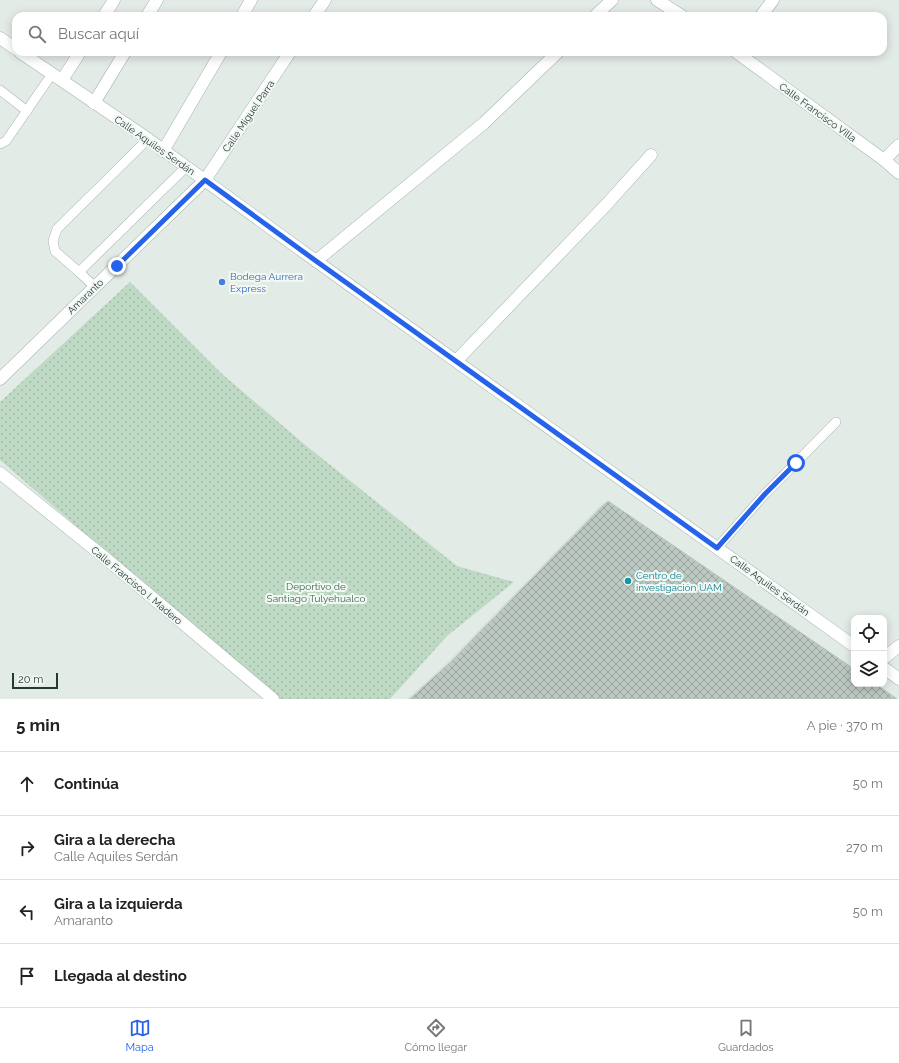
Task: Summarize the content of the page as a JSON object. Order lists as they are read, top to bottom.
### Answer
{
  "streets": {
    "street": [
      "Calle Francisco Villa",
      "Calle Miguel Parra",
      "Calle Aquiles Serdán",
      "Amaranto",
      "Calle Francisco I. Madero"
    ]
  },
  "crossings": [
    ["Calle Miguel Parra", "Calle Aquiles Serdán"],
    ["Calle Miguel Parra", "Amaranto"],
    ["Calle Aquiles Serdán", "Amaranto"]
  ],
  "parks": ["Deportivo de Santiago Tulyehualco"],
  "places": ["Bodega Aurrera Express", "Centro de investigación UAM"],
  "scale_bar": "20 m",
  "page": {
    "search": "Buscar aquí",
    "scale": "20 m",
    "heading": ["5 min", "A pie · 370 m"],
    "list": [
      ["Continúa", "50 m"],
      ["Gira a la derecha", "Calle Aquiles Serdán", "270 m"],
      ["Gira a la izquierda", "Amaranto", "50 m"],
      "Llegada al destino"
    ],
    "nav": ["Mapa", "Cómo llegar", "Guardados"]
  }
}
